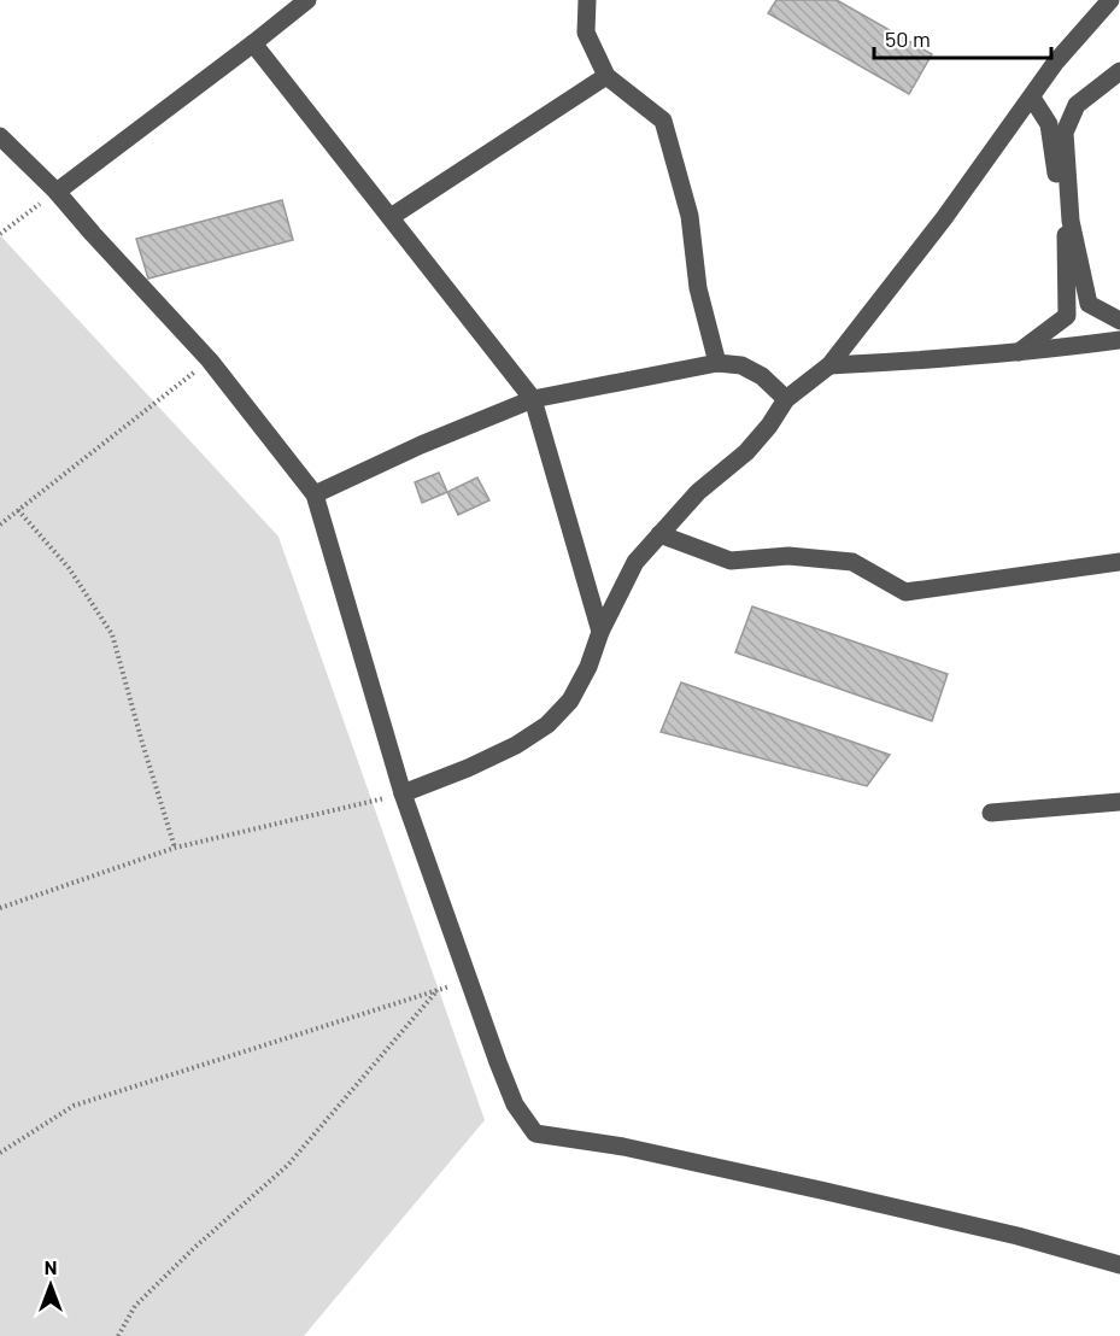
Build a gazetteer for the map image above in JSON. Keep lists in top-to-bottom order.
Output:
{
  "scale_bar": "50 m",
  "north": "top"
}
